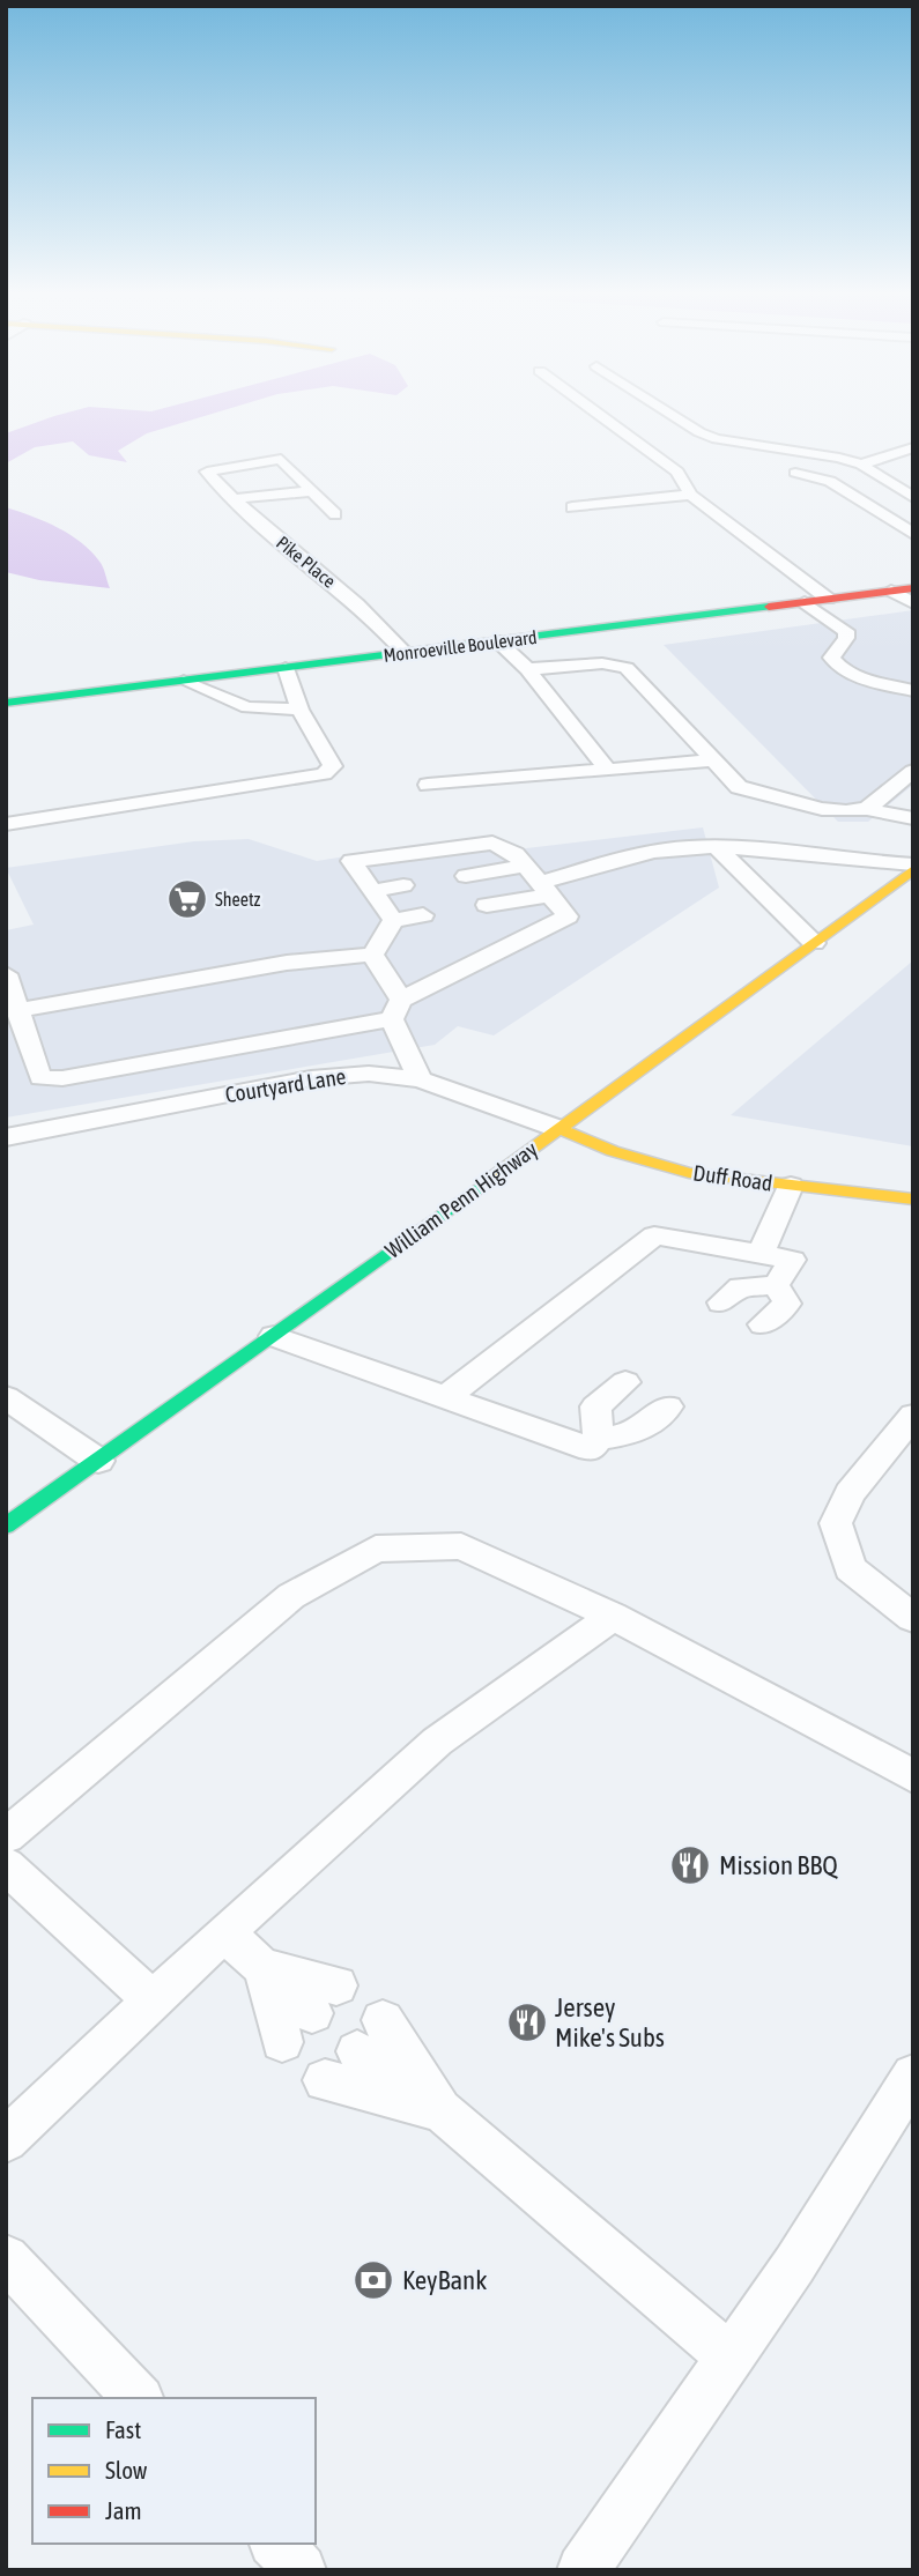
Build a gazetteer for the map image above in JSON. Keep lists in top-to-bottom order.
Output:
{
  "streets": {
    "main road": ["Monroeville Boulevard", "Duff Road", "William Penn Highway"],
    "lane": ["Pike Place", "Courtyard Lane"]
  },
  "crossings": [
    ["Pike Place", "Monroeville Boulevard"],
    ["Courtyard Lane", "Duff Road"],
    ["Courtyard Lane", "William Penn Highway"],
    ["Duff Road", "William Penn Highway"]
  ],
  "places": {
    "supermarket": ["Sheetz"],
    "restaurant": ["Mission BBQ", "Jersey Mike's Subs"],
    "bank": ["KeyBank"]
  },
  "legend": ["Fast", "Slow", "Jam"]
}
